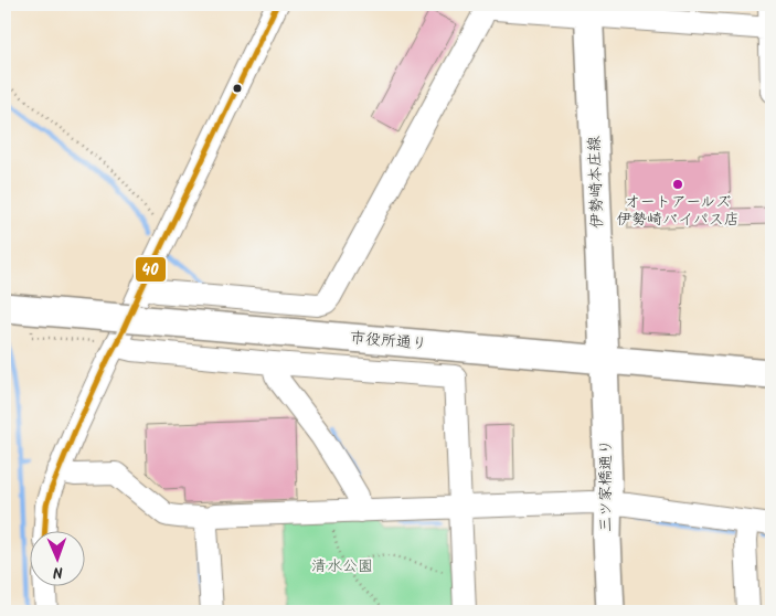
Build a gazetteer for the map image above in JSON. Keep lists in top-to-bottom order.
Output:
{
  "streets": {
    "main road": ["伊勢崎本庄線", "市役所通り", "三ツ家橋通り"]
  },
  "crossings": [
    ["伊勢崎本庄線", "市役所通り"],
    ["伊勢崎本庄線", "三ツ家橋通り"],
    ["市役所通り", "三ツ家橋通り"]
  ],
  "parks": ["清水公園"],
  "places": ["オートアールズ 伊勢崎バイパス店"],
  "lines": ["transit line 40"],
  "north": "bottom"
}
